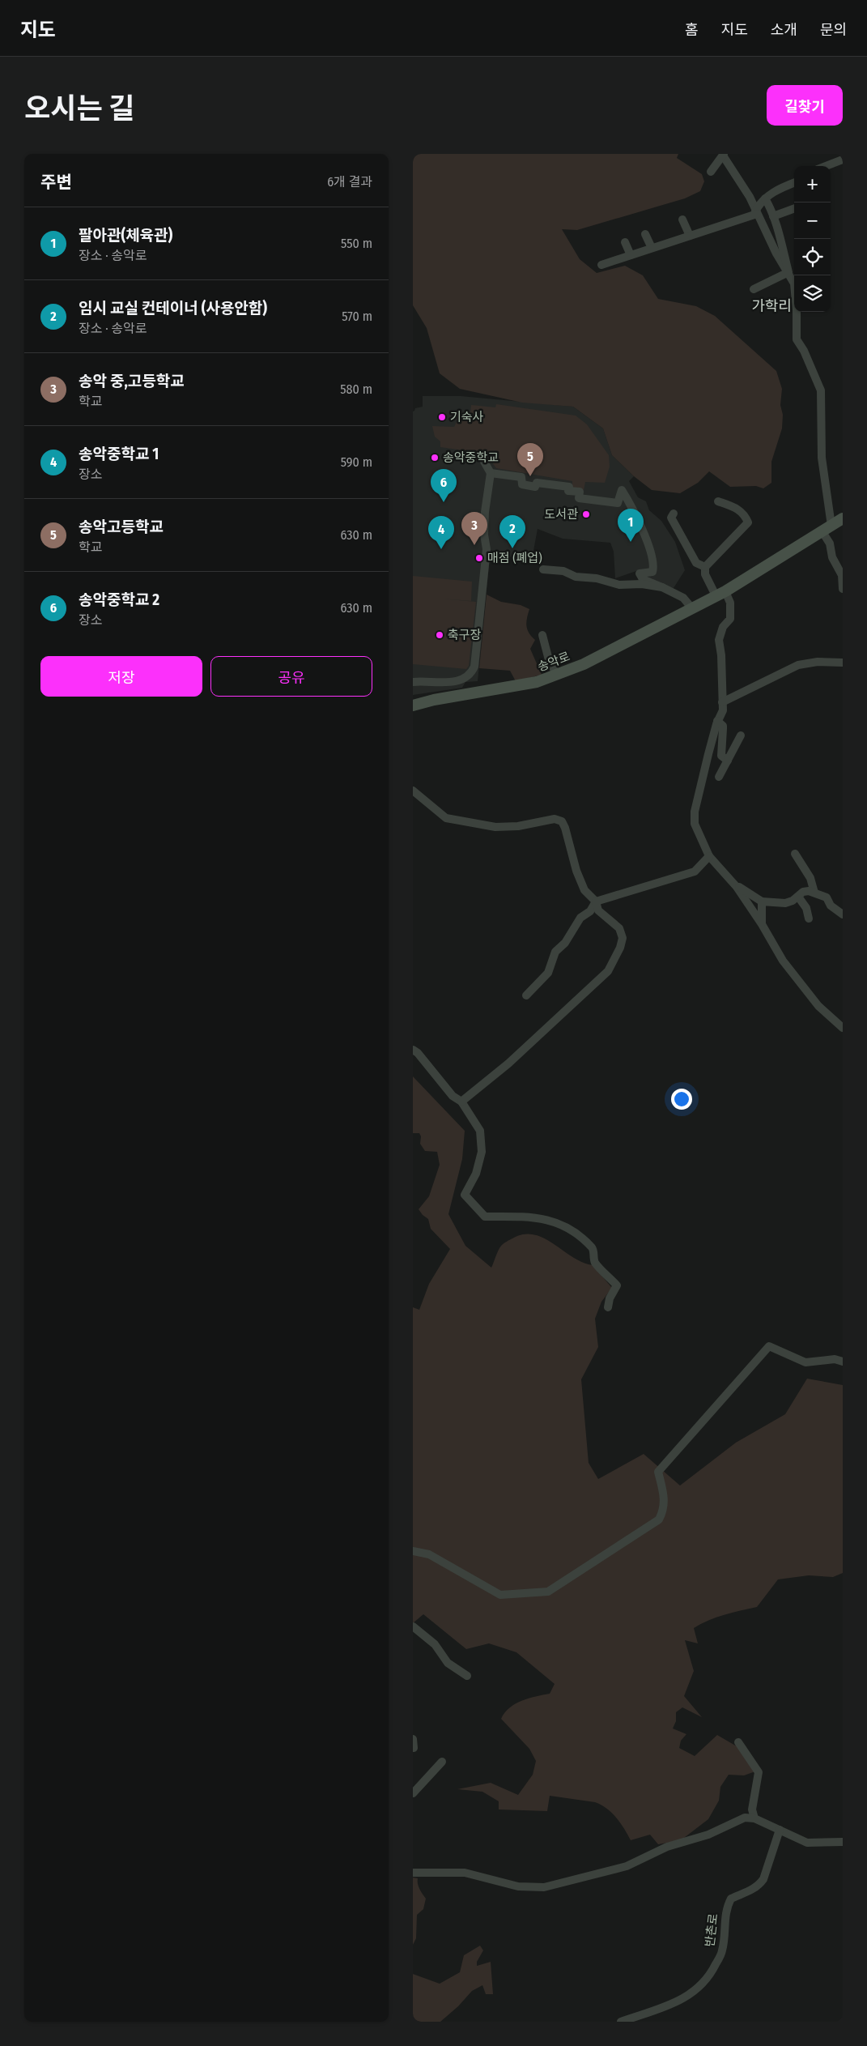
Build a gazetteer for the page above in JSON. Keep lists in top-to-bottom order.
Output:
{
  "streets": {
    "main road": ["송악로"],
    "street": ["반촌로"]
  },
  "districts": ["가학리"],
  "places": [
    "기숙사",
    "송악중학교",
    "도서관",
    "매점 (폐업)",
    "축구장"
  ],
  "page": {
    "header": "지도",
    "nav": [
      "홈",
      "지도",
      "소개",
      "문의"
    ],
    "title": "오시는 길",
    "buttons": [
      "길찾기",
      ["저장", "공유"]
    ],
    "heading": ["주변", "6개 결과"],
    "map_buttons": ["+", "−"],
    "list": [
      {
        "mark": "1",
        "name": "팔아관(체육관)",
        "note": "장소 · 송악로",
        "value": "550 m"
      },
      {
        "mark": "2",
        "name": "임시 교실 컨테이너 (사용안함)",
        "note": "장소 · 송악로",
        "value": "570 m"
      },
      {
        "mark": "3",
        "name": "송악 중,고등학교",
        "note": "학교",
        "value": "580 m"
      },
      {
        "mark": "4",
        "name": "송악중학교 1",
        "note": "장소",
        "value": "590 m"
      },
      {
        "mark": "5",
        "name": "송악고등학교",
        "note": "학교",
        "value": "630 m"
      },
      {
        "mark": "6",
        "name": "송악중학교 2",
        "note": "장소",
        "value": "630 m"
      }
    ],
    "pins": [
      "5",
      "6",
      "1",
      "3",
      "2",
      "4"
    ]
  }
}
